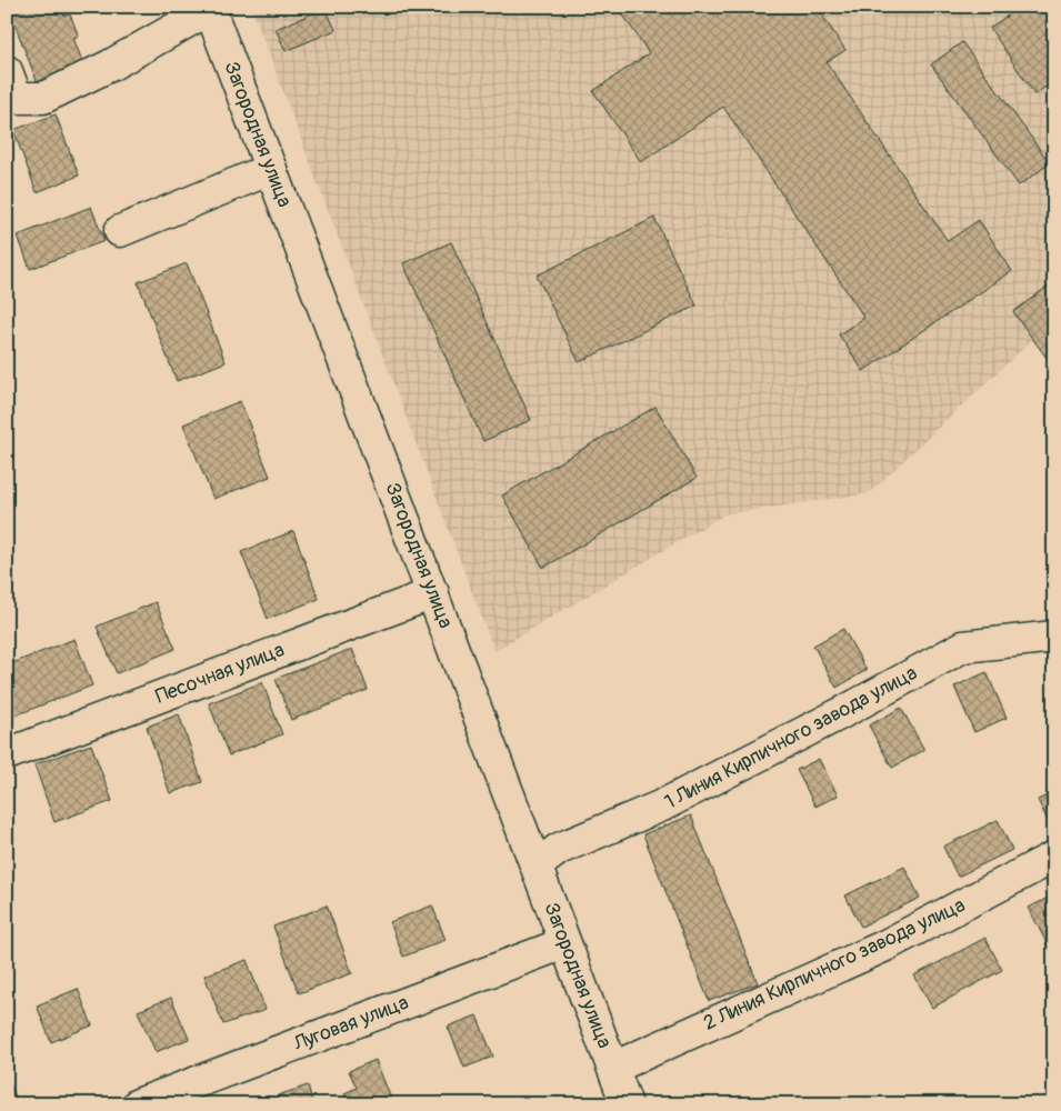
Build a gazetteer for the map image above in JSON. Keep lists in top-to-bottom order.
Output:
{
  "streets": {
    "street": [
      "Загородная улица",
      "Песочная улица",
      "1 Линия Кирпичного завода улица",
      "2 Линия Кирпичного завода улица",
      "Луговая улица"
    ]
  },
  "crossings": [
    ["Загородная улица", "Песочная улица"],
    ["Загородная улица", "1 Линия Кирпичного завода улица"],
    ["Загородная улица", "2 Линия Кирпичного завода улица"],
    ["Загородная улица", "Луговая улица"]
  ]
}
